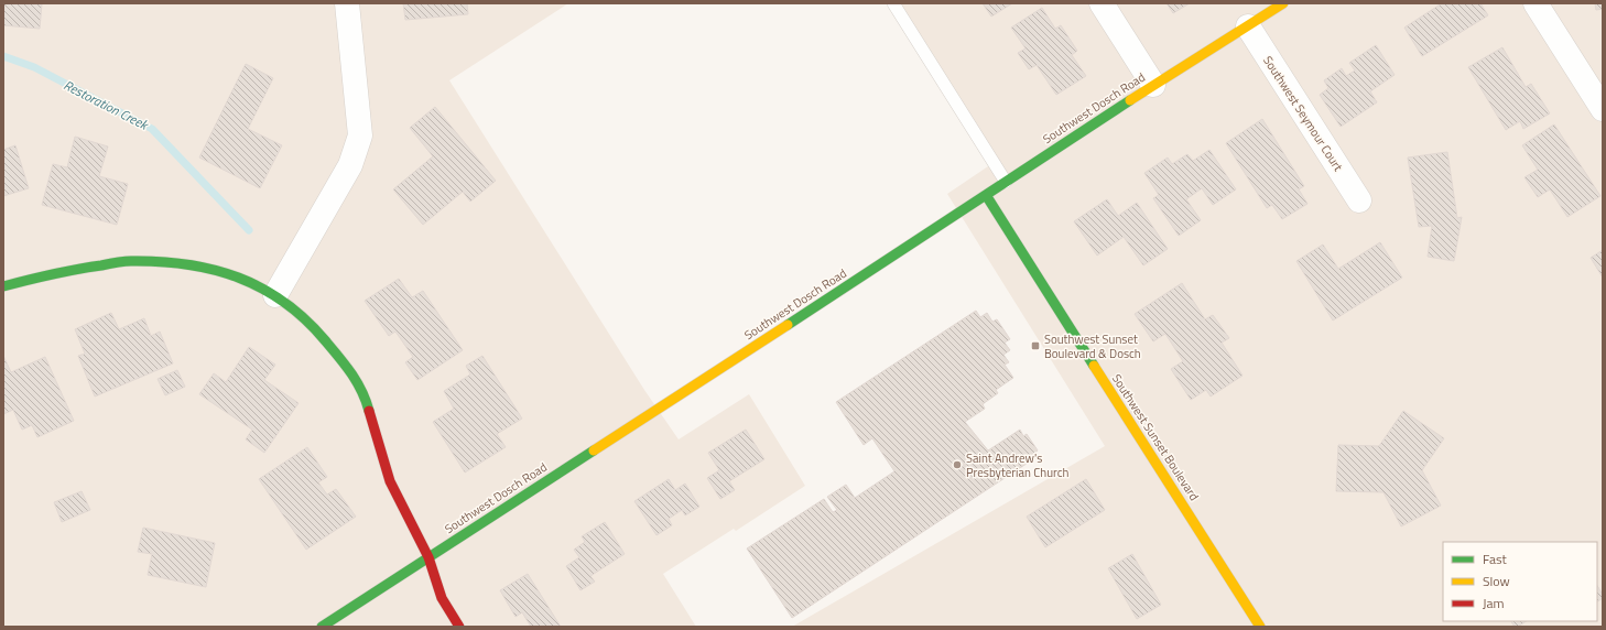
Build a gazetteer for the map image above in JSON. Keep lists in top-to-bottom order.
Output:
{
  "streets": {
    "street": ["Southwest Dosch Road", "Southwest Seymour Court", "Southwest Sunset Boulevard"]
  },
  "crossings": [
    ["Southwest Dosch Road", "Southwest Seymour Court"],
    ["Southwest Dosch Road", "Southwest Sunset Boulevard"]
  ],
  "water": ["Restoration Creek"],
  "places": {
    "transit": ["Southwest Sunset Boulevard & Dosch"],
    "other": ["Saint Andrew's Presbyterian Church"]
  },
  "legend": ["Fast", "Slow", "Jam"]
}
